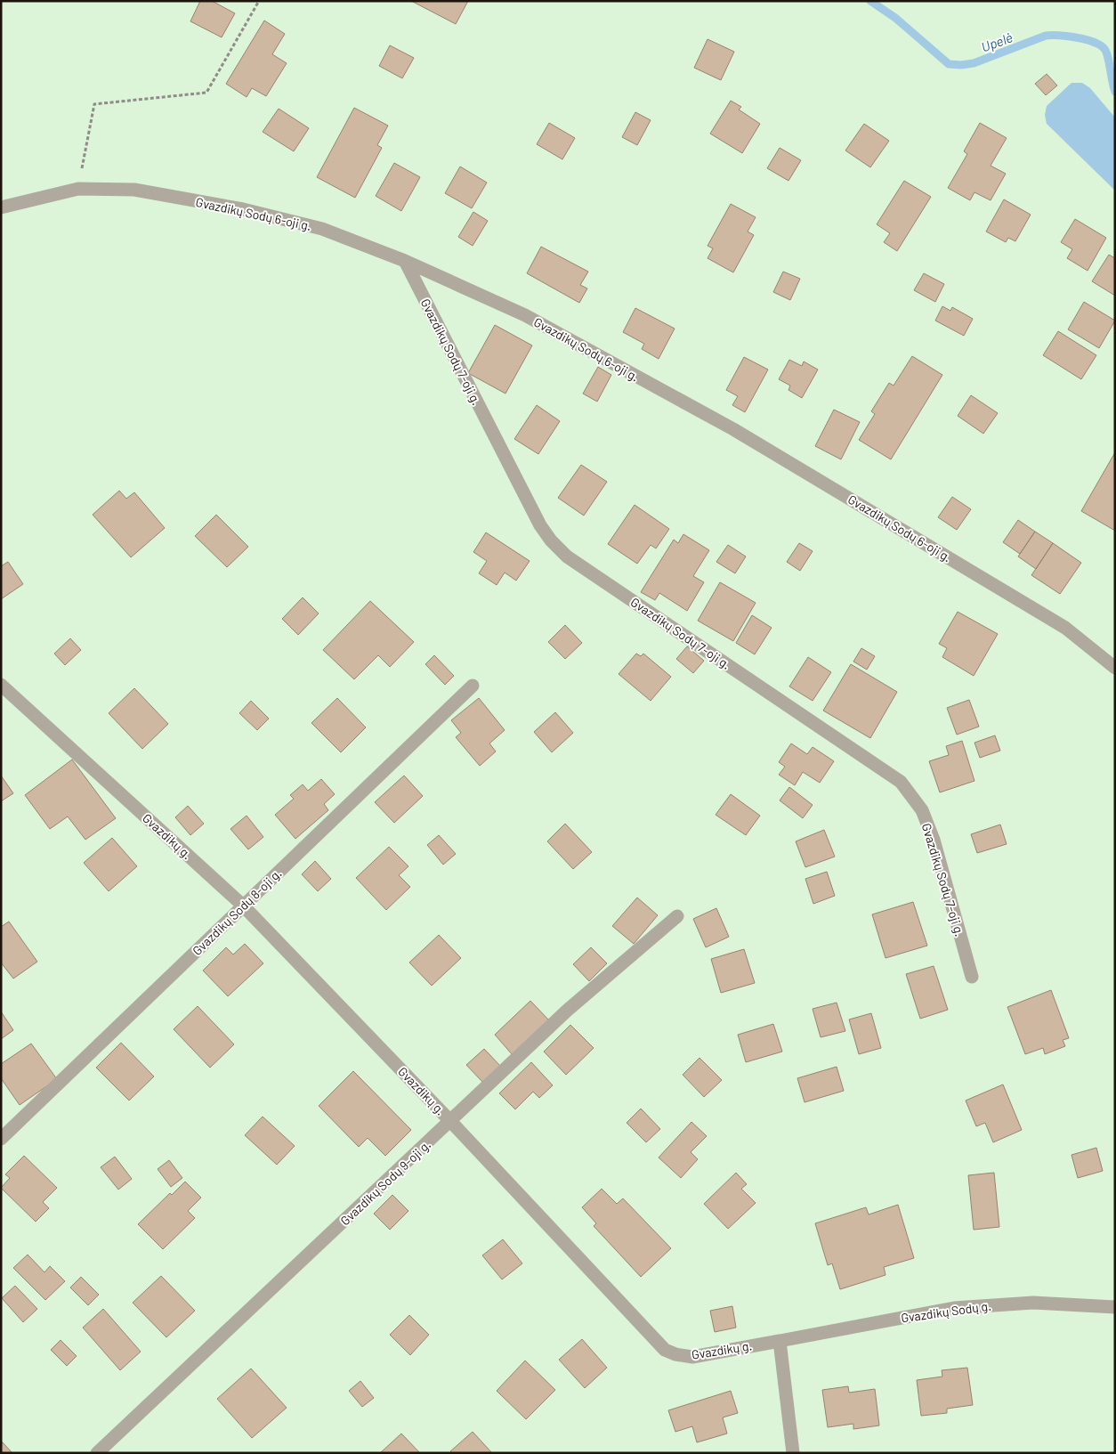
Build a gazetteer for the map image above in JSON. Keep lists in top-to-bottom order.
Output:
{
  "streets": {
    "street": [
      "Gvazdikų Sodų 6-oji g.",
      "Gvazdikų Sodų 7-oji g.",
      "Gvazdikų g.",
      "Gvazdikų Sodų 8-oji g.",
      "Gvazdikų Sodų 9-oji g.",
      "Gvazdikų Sodų g."
    ]
  },
  "crossings": [
    ["Gvazdikų Sodų 6-oji g.", "Gvazdikų Sodų 7-oji g."],
    ["Gvazdikų g.", "Gvazdikų Sodų 8-oji g."],
    ["Gvazdikų g.", "Gvazdikų Sodų 9-oji g."],
    ["Gvazdikų g.", "Gvazdikų Sodų g."]
  ],
  "water": ["Upelė"]
}
